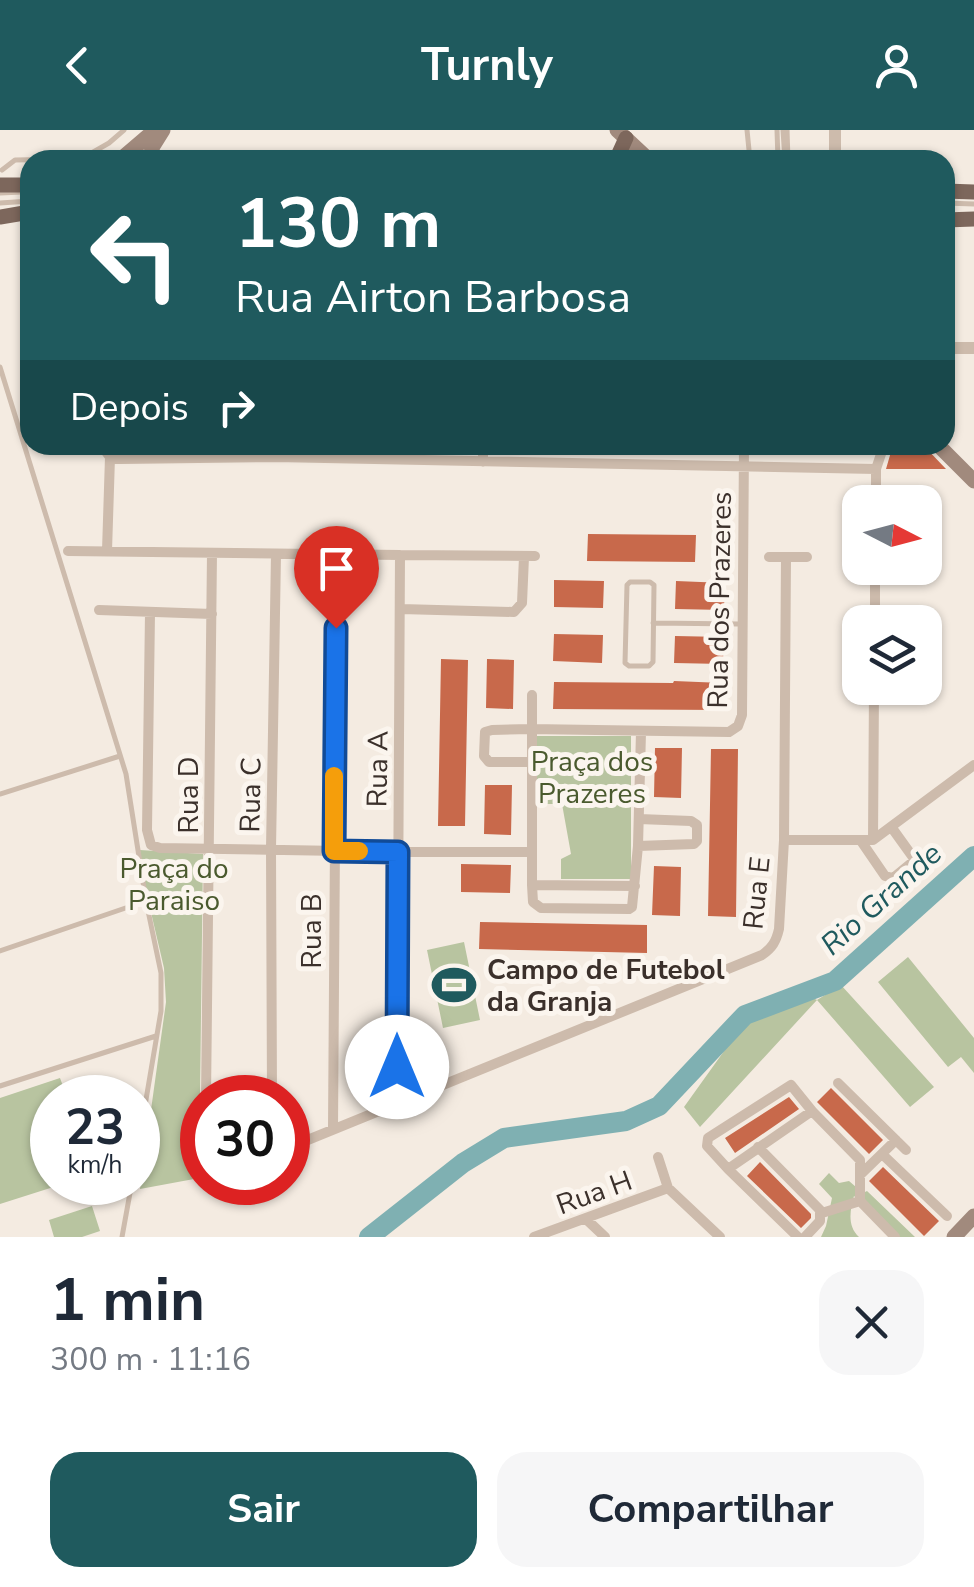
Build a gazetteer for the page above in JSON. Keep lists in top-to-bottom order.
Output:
{
  "streets": {
    "street": [
      "Rua dos Prazeres",
      "Rua A",
      "Rua D",
      "Rua C",
      "Rua E",
      "Rua B",
      "Rua H"
    ]
  },
  "crossings": [
    ["Rua A", "Rua E"],
    ["Rua E", "Rua B"]
  ],
  "water": ["Rio Grande"],
  "parks": ["Praça dos Prazeres", "Praça do Paraiso"],
  "places": {
    "sports": ["Campo de Futebol da Granja"]
  },
  "north": "right",
  "page": {
    "header": "Turnly",
    "turn": ["130 m", "Rua Airton Barbosa"],
    "then": "Depois",
    "speed": "23 km/h",
    "limit": "30",
    "heading": ["1 min", "300 m · 11:16"],
    "buttons": ["Sair", "Compartilhar"]
  }
}
